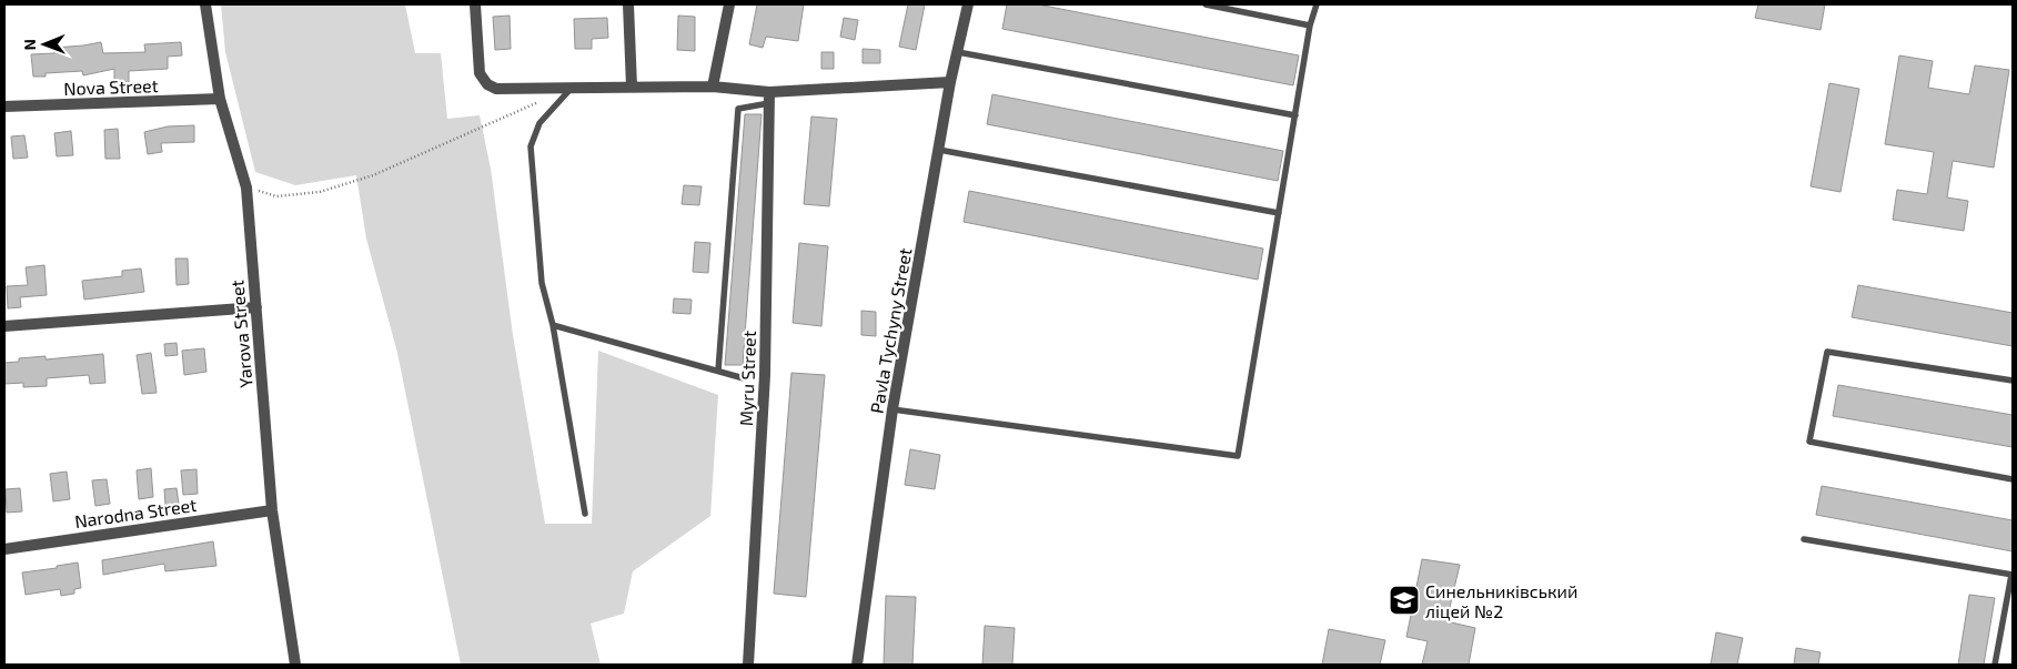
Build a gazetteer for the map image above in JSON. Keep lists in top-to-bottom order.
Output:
{
  "streets": {
    "street": [
      "Nova Street",
      "Pavla Tychyny Street",
      "Yarova Street",
      "Myru Street",
      "Narodna Street"
    ]
  },
  "crossings": [
    ["Nova Street", "Yarova Street"],
    ["Yarova Street", "Narodna Street"]
  ],
  "places": {
    "school or university": ["Синельниківський ліцей №2"]
  },
  "north": "left"
}
